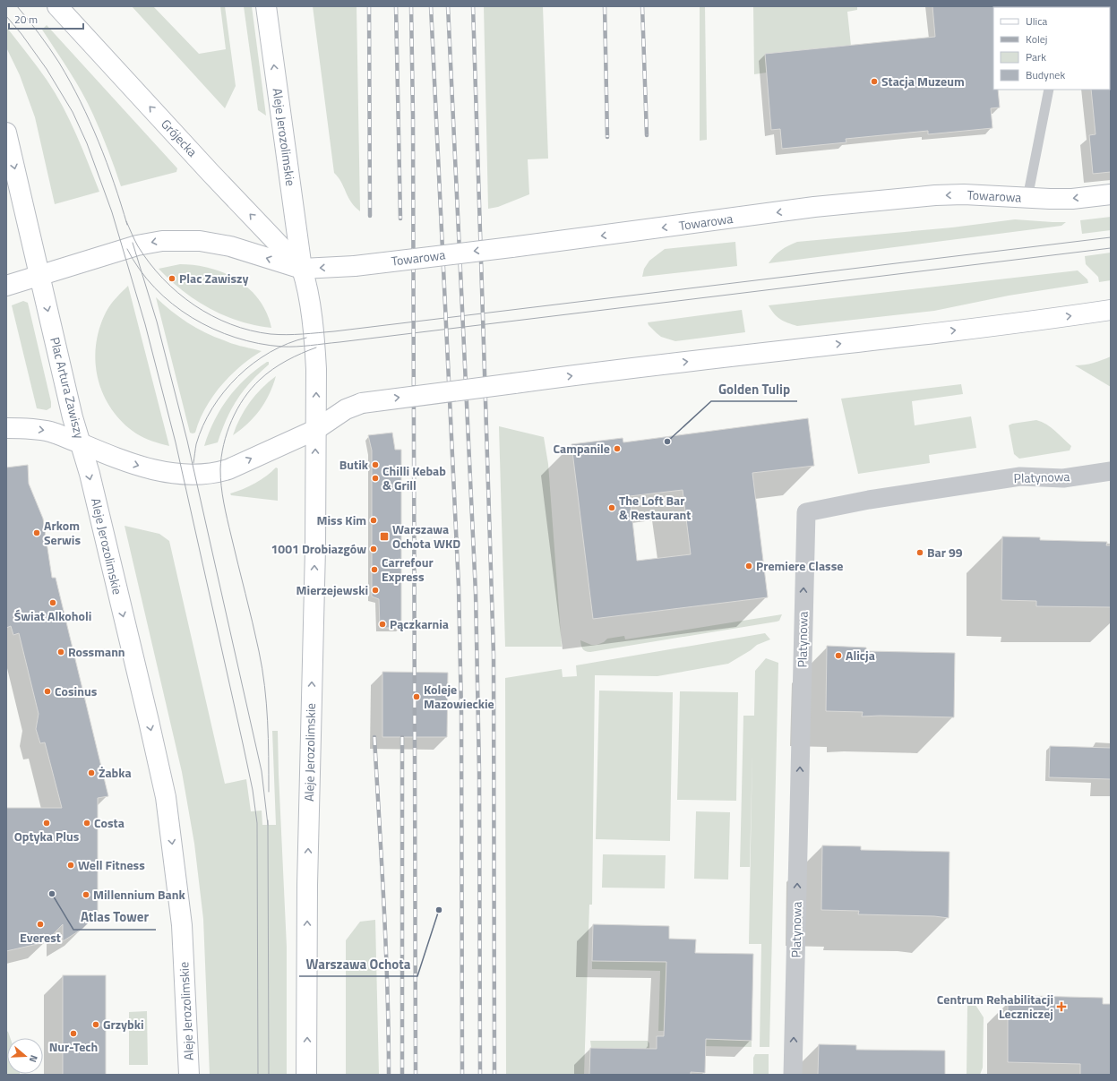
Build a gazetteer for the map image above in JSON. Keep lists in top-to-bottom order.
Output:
{
  "streets": {
    "main road": [
      "Aleje Jerozolimskie",
      "Grójecka",
      "Towarowa",
      "Plac Artura Zawiszy"
    ],
    "street": ["Platynowa"]
  },
  "crossings": [
    ["Aleje Jerozolimskie", "Grójecka"],
    ["Aleje Jerozolimskie", "Towarowa"],
    ["Aleje Jerozolimskie", "Plac Artura Zawiszy"],
    ["Grójecka", "Towarowa"]
  ],
  "one_way": ["Grójecka"],
  "places": {
    "other": [
      "Stacja Muzeum",
      "Plac Zawiszy",
      "Golden Tulip",
      "Campanile",
      "Butik",
      "Chilli Kebab & Grill",
      "The Loft Bar & Restaurant",
      "Miss Kim",
      "Arkom Serwis",
      "1001 Drobiazgów",
      "Bar 99",
      "Premiere Classe",
      "Carrefour Express",
      "Mierzejewski",
      "Świat Alkoholi",
      "Pączkarnia",
      "Rossmann",
      "Alicja",
      "Cosinus",
      "Koleje Mazowieckie",
      "Żabka",
      "Optyka Plus",
      "Costa",
      "Well Fitness",
      "Atlas Tower",
      "Millennium Bank",
      "Warszawa Ochota",
      "Everest",
      "Grzybki",
      "Nur-Tech"
    ],
    "transit": ["Warszawa Ochota WKD"],
    "health": ["Centrum Rehabilitacji Leczniczej"]
  },
  "legend": [
    "Ulica",
    "Kolej",
    "Park",
    "Budynek"
  ],
  "scale_bar": "20 m",
  "north": "right"
}
